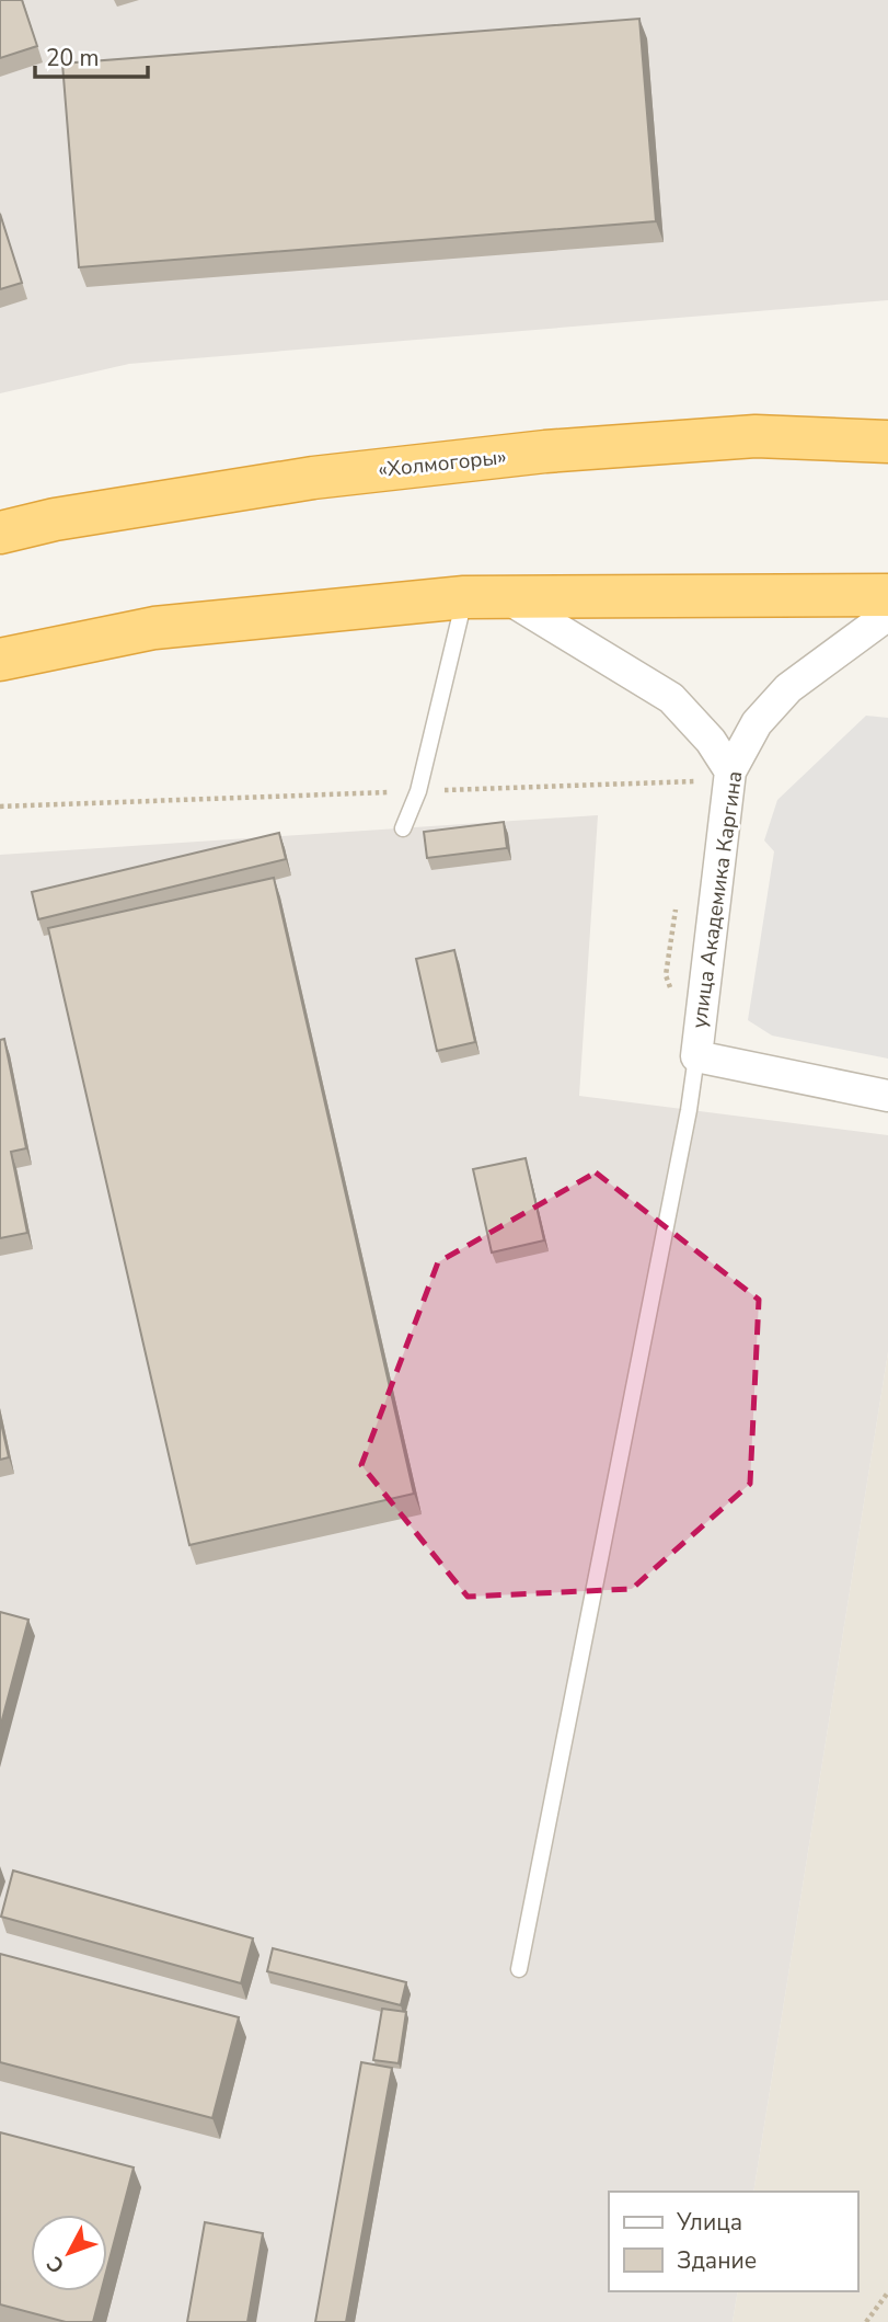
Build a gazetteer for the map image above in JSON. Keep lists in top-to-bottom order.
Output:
{
  "streets": {
    "highway": ["«Холмогоры»"],
    "street": ["улица Академика Каргина"]
  },
  "legend": ["Улица", "Здание"],
  "scale_bar": "20 m",
  "north": "bottom left"
}
